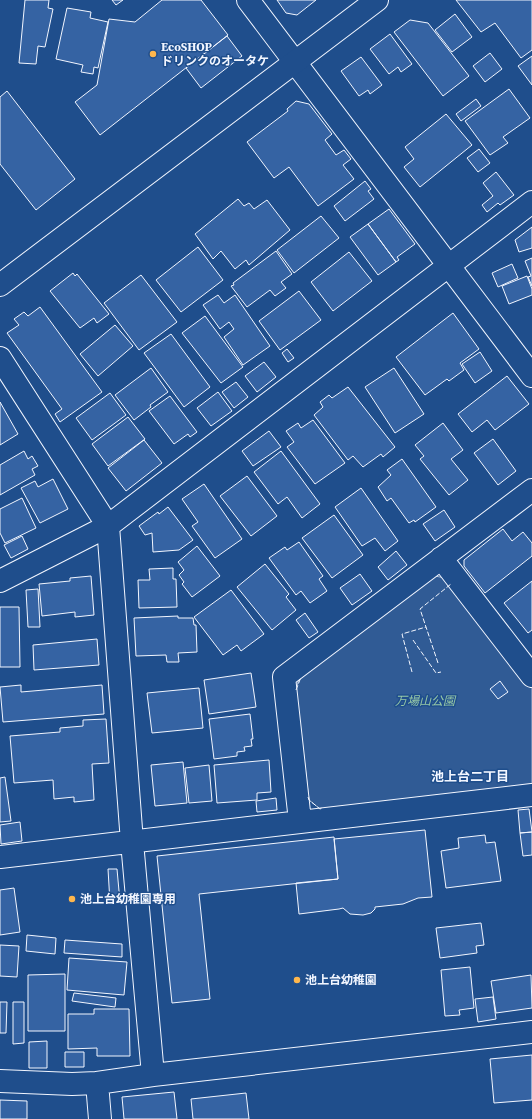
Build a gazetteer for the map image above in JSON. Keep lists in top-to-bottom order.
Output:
{
  "districts": ["池上台二丁目"],
  "parks": ["万場山公園"],
  "places": ["EcoSHOP ドリンクのオータケ", "池上台幼稚園専用", "池上台幼稚園"]
}
